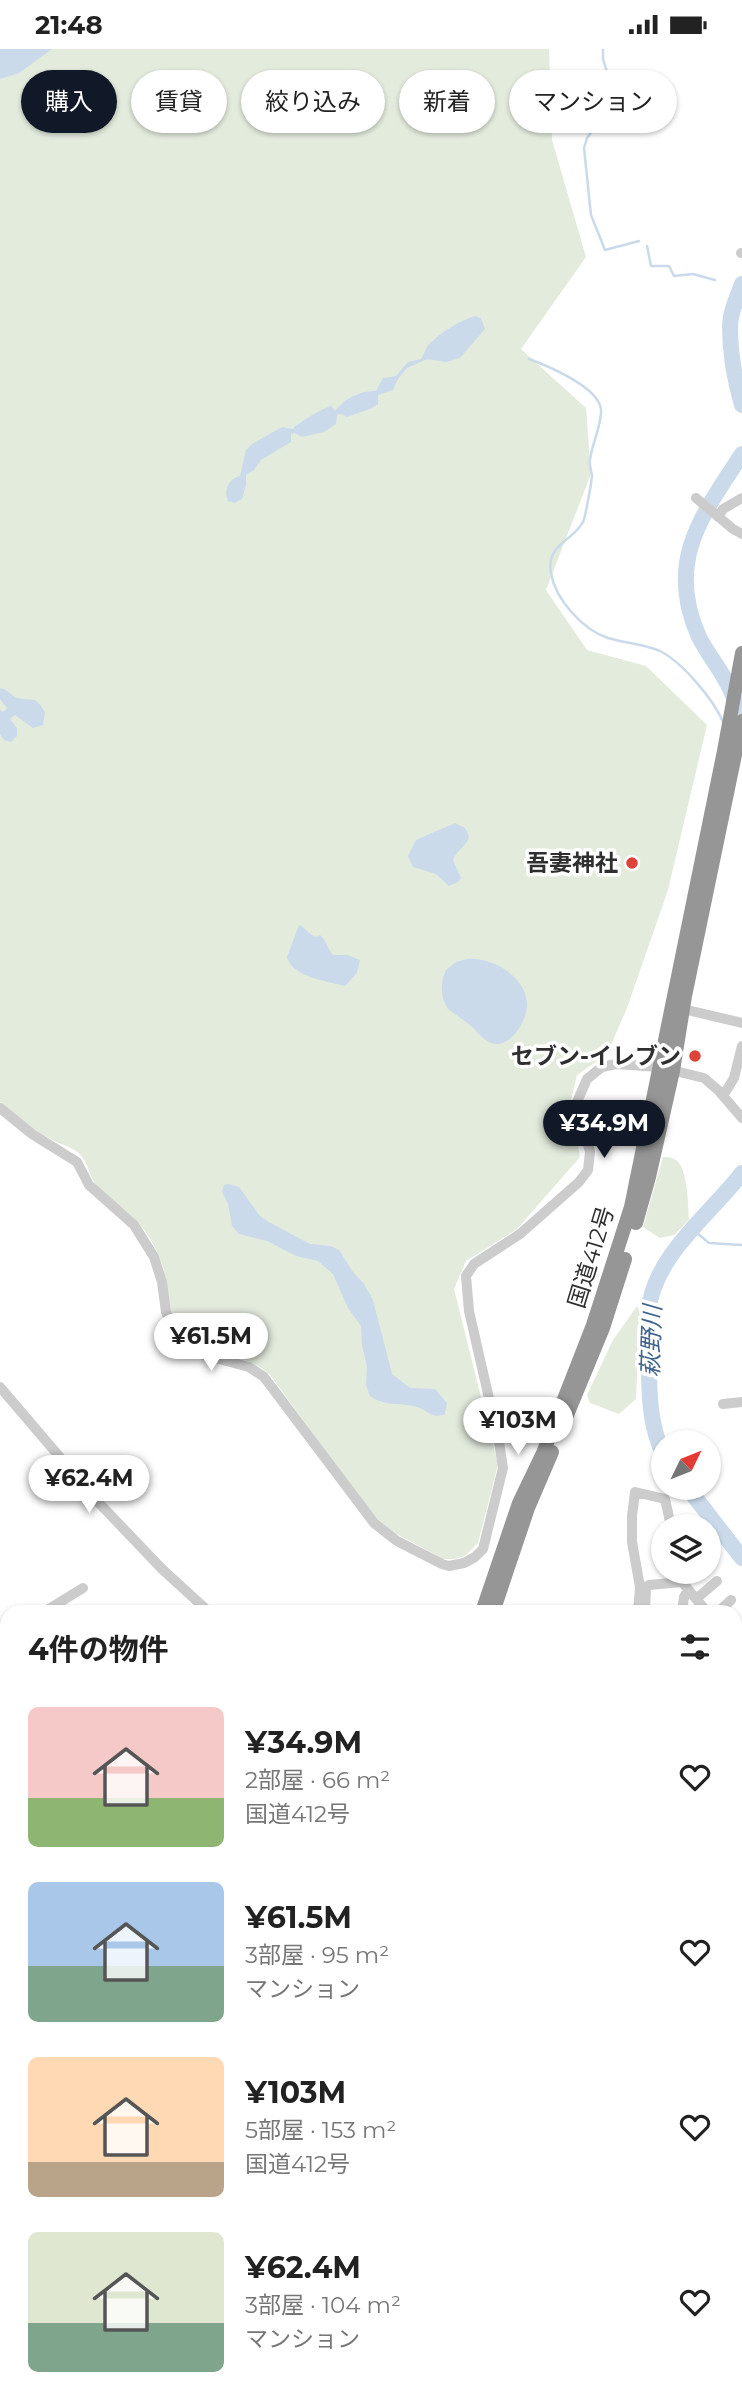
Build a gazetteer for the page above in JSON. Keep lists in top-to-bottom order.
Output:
{
  "streets": {
    "highway": ["国道412号"]
  },
  "water": ["萩野川"],
  "places": ["吾妻神社", "セブン-イレブン"],
  "north": "top right",
  "page": {
    "status": "21:48",
    "chip": [
      "購入",
      "賃貸",
      "絞り込み",
      "新着",
      "マンション"
    ],
    "price": [
      "¥34.9M",
      "¥61.5M",
      "¥103M",
      "¥62.4M"
    ],
    "heading": "4件の物件",
    "list": [
      {
        "name": "¥34.9M",
        "note": "2部屋 · 66 m² · 国道412号"
      },
      {
        "name": "¥61.5M",
        "note": "3部屋 · 95 m² · マンション"
      },
      {
        "name": "¥103M",
        "note": "5部屋 · 153 m² · 国道412号"
      },
      {
        "name": "¥62.4M",
        "note": "3部屋 · 104 m² · マンション"
      }
    ]
  }
}
